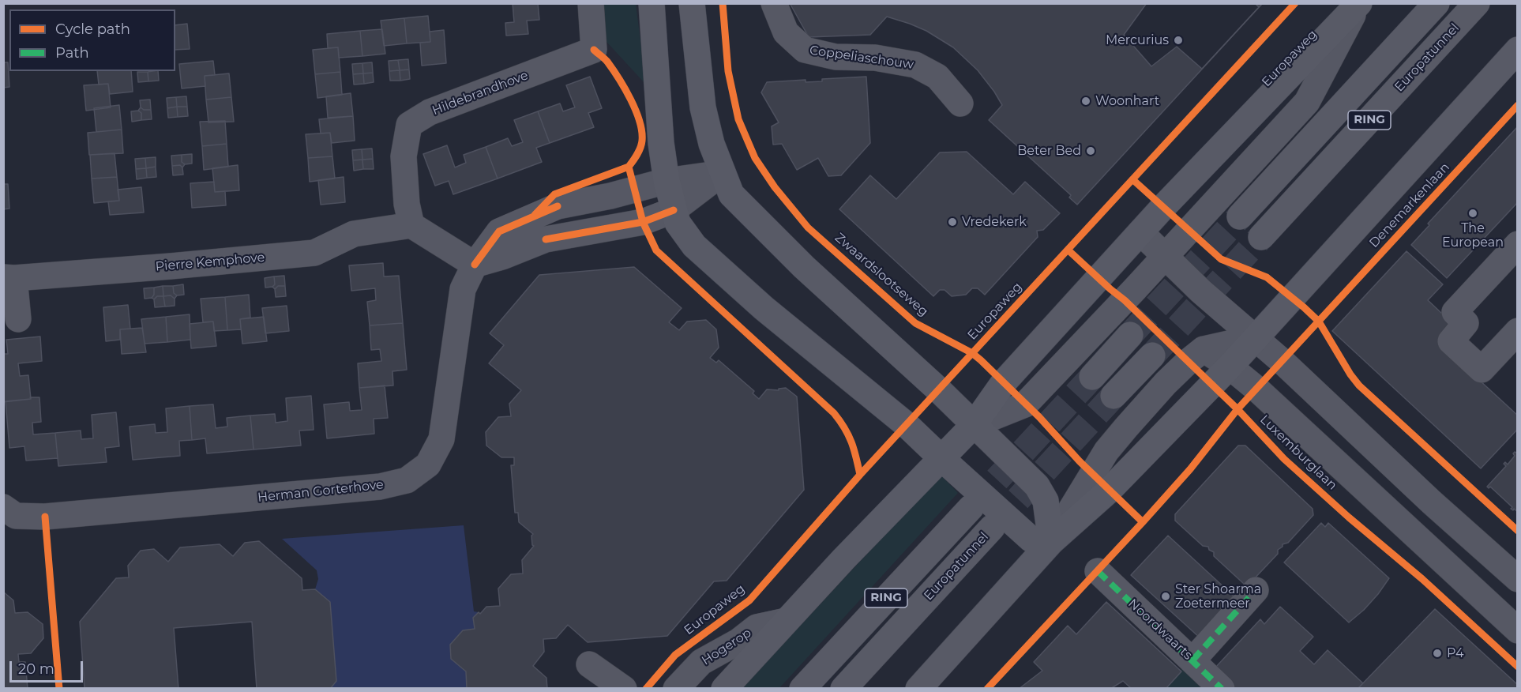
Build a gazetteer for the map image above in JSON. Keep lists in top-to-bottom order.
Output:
{
  "streets": {
    "main road": ["Europatunnel", "Europaweg", "RING"],
    "street": [
      "Coppeliaschouw",
      "Hildebrandhove",
      "Pierre Kemphove",
      "Luxemburglaan",
      "Herman Gorterhove",
      "Noordwaarts",
      "Hogerop"
    ],
    "cycle path": ["Denemarkenlaan", "Zwaardslootseweg"]
  },
  "crossings": [
    ["Europaweg", "Hogerop"],
    ["Hildebrandhove", "Pierre Kemphove"]
  ],
  "places": [
    "Mercurius",
    "Woonhart",
    "Beter Bed",
    "The European",
    "Vredekerk",
    "Ster Shoarma Zoetermeer",
    "P4"
  ],
  "legend": ["Cycle path", "Path"],
  "scale_bar": "20 m"
}
